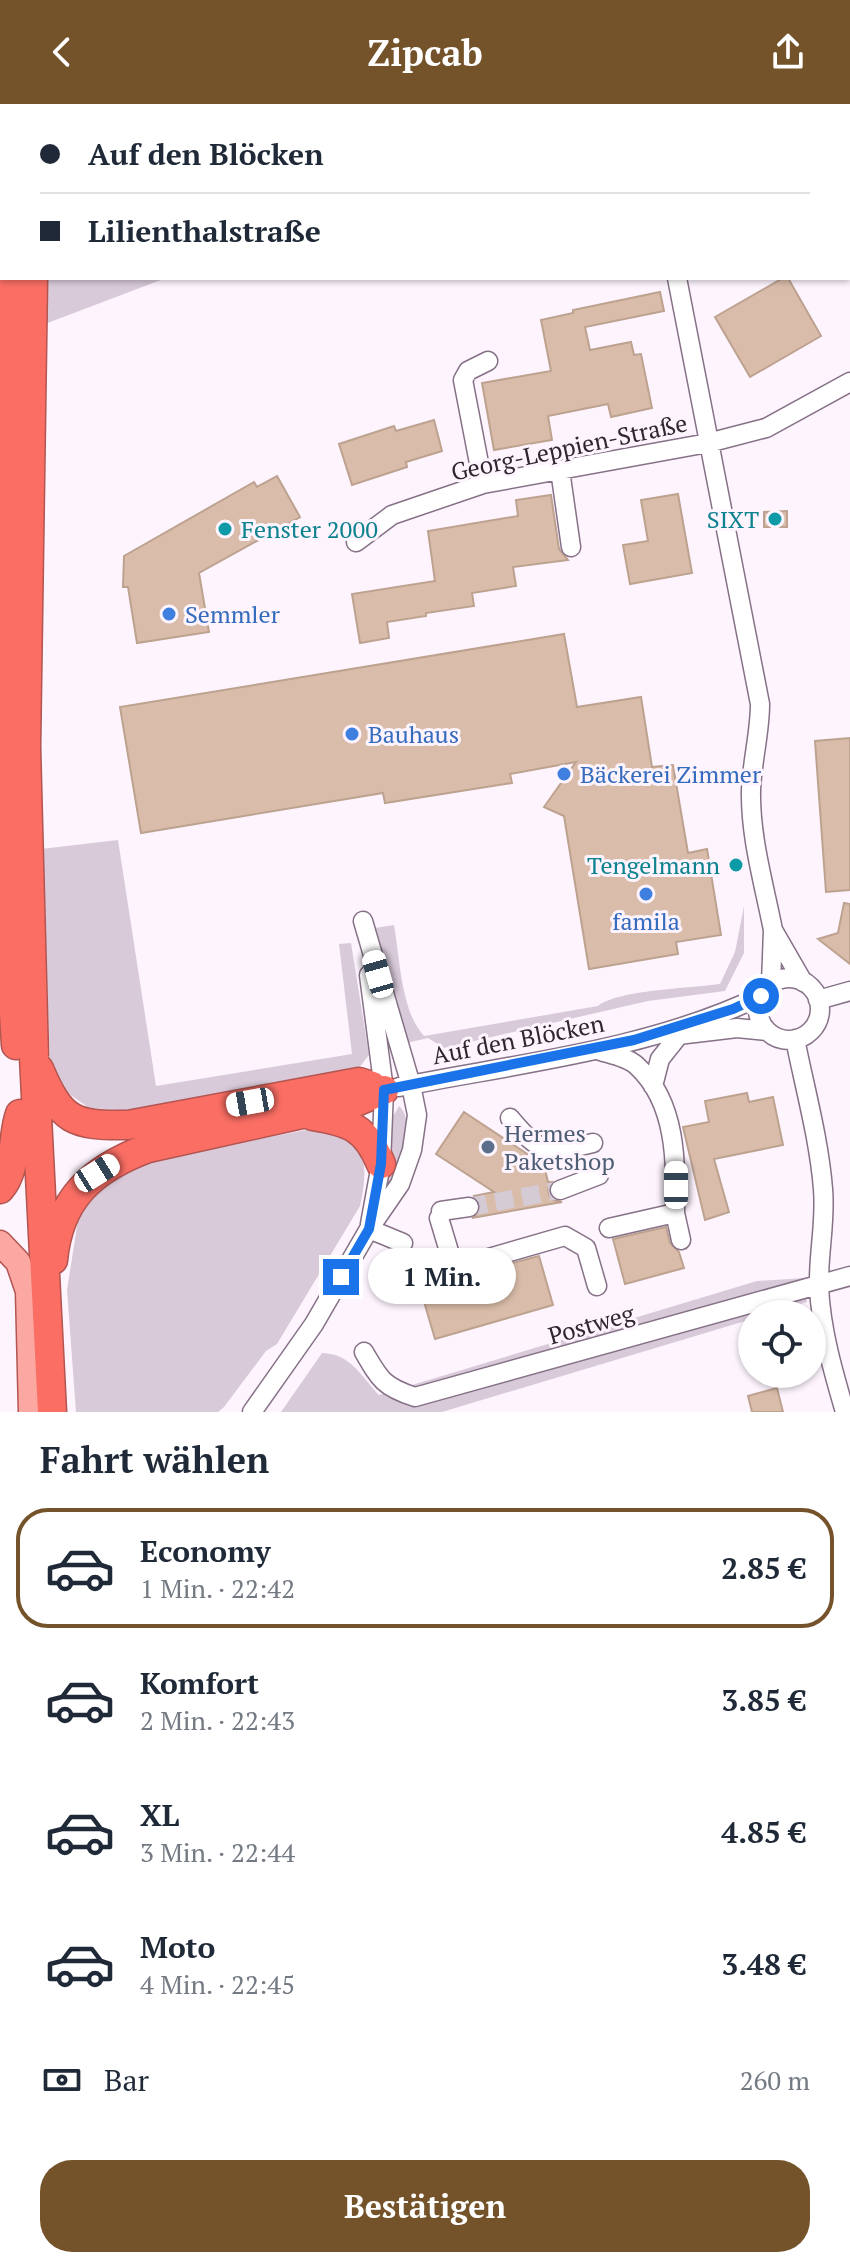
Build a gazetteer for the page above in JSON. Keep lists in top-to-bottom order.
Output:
{
  "streets": {
    "street": ["Georg-Leppien-Straße", "Auf den Blöcken", "Postweg"]
  },
  "places": [
    "SIXT",
    "Fenster 2000",
    "Semmler",
    "Bauhaus",
    "Bäckerei Zimmer",
    "Tengelmann",
    "famila",
    "Hermes Paketshop"
  ],
  "page": {
    "header": "Zipcab",
    "banner": ["Auf den Blöcken", "Lilienthalstraße"],
    "bubble": "1 Min.",
    "heading": "Fahrt wählen",
    "list": [
      {
        "name": "Economy",
        "note": "1 Min. · 22:42",
        "value": "2.85 €"
      },
      {
        "name": "Komfort",
        "note": "2 Min. · 22:43",
        "value": "3.85 €"
      },
      {
        "name": "XL",
        "note": "3 Min. · 22:44",
        "value": "4.85 €"
      },
      {
        "name": "Moto",
        "note": "4 Min. · 22:45",
        "value": "3.48 €"
      }
    ],
    "pay": ["Bar", "260 m"],
    "buttons": "Bestätigen"
  }
}
